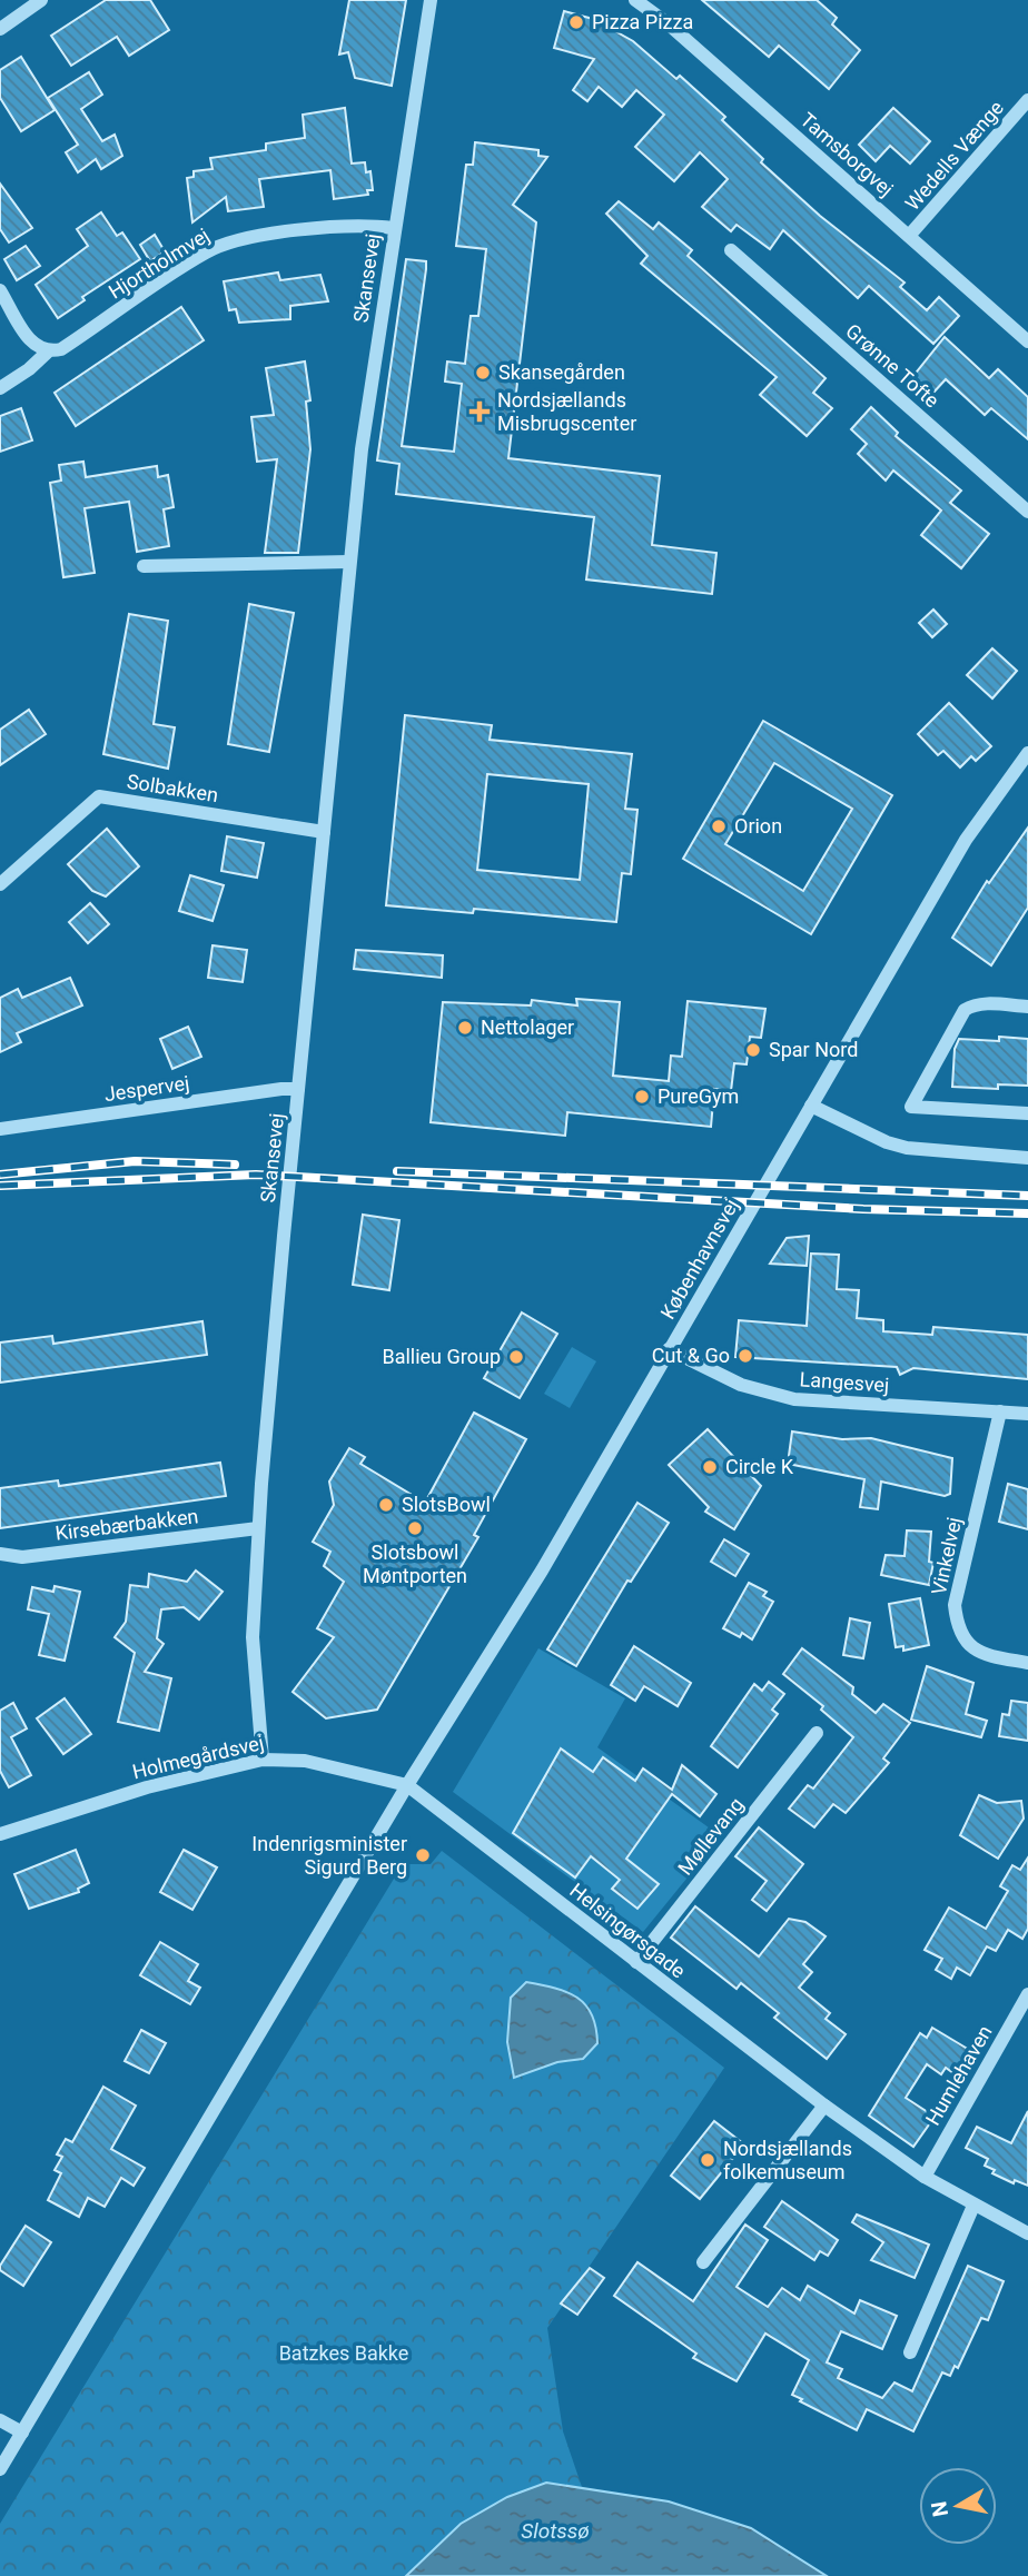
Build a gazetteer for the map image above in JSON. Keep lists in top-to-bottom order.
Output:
{
  "streets": {
    "street": [
      "Tamsborgvej",
      "Wedells Vænge",
      "Hjortholmvej",
      "Skansevej",
      "Grønne Tofte",
      "Solbakken",
      "Jespervej",
      "Københavnsvej",
      "Langesvej",
      "Kirsebærbakken",
      "Vinkelvej",
      "Holmegårdsvej",
      "Møllevang",
      "Helsingørsgade",
      "Humlehaven"
    ]
  },
  "crossings": [
    ["Tamsborgvej", "Wedells Vænge"],
    ["Hjortholmvej", "Skansevej"],
    ["Skansevej", "Solbakken"],
    ["Skansevej", "Jespervej"],
    ["Skansevej", "Kirsebærbakken"],
    ["Skansevej", "Holmegårdsvej"],
    ["Københavnsvej", "Langesvej"],
    ["Københavnsvej", "Holmegårdsvej"],
    ["Københavnsvej", "Helsingørsgade"],
    ["Langesvej", "Vinkelvej"],
    ["Holmegårdsvej", "Helsingørsgade"],
    ["Møllevang", "Helsingørsgade"],
    ["Helsingørsgade", "Humlehaven"]
  ],
  "water": ["Slotssø"],
  "parks": ["Batzkes Bakke"],
  "places": {
    "other": [
      "Pizza Pizza",
      "Skansegården",
      "Orion",
      "Nettolager",
      "Spar Nord",
      "PureGym",
      "Cut & Go",
      "Ballieu Group",
      "Circle K",
      "SlotsBowl",
      "Slotsbowl Møntporten",
      "Indenrigsminister Sigurd Berg",
      "Nordsjællands folkemuseum"
    ],
    "health": ["Nordsjællands Misbrugscenter"]
  },
  "north": "left"
}
